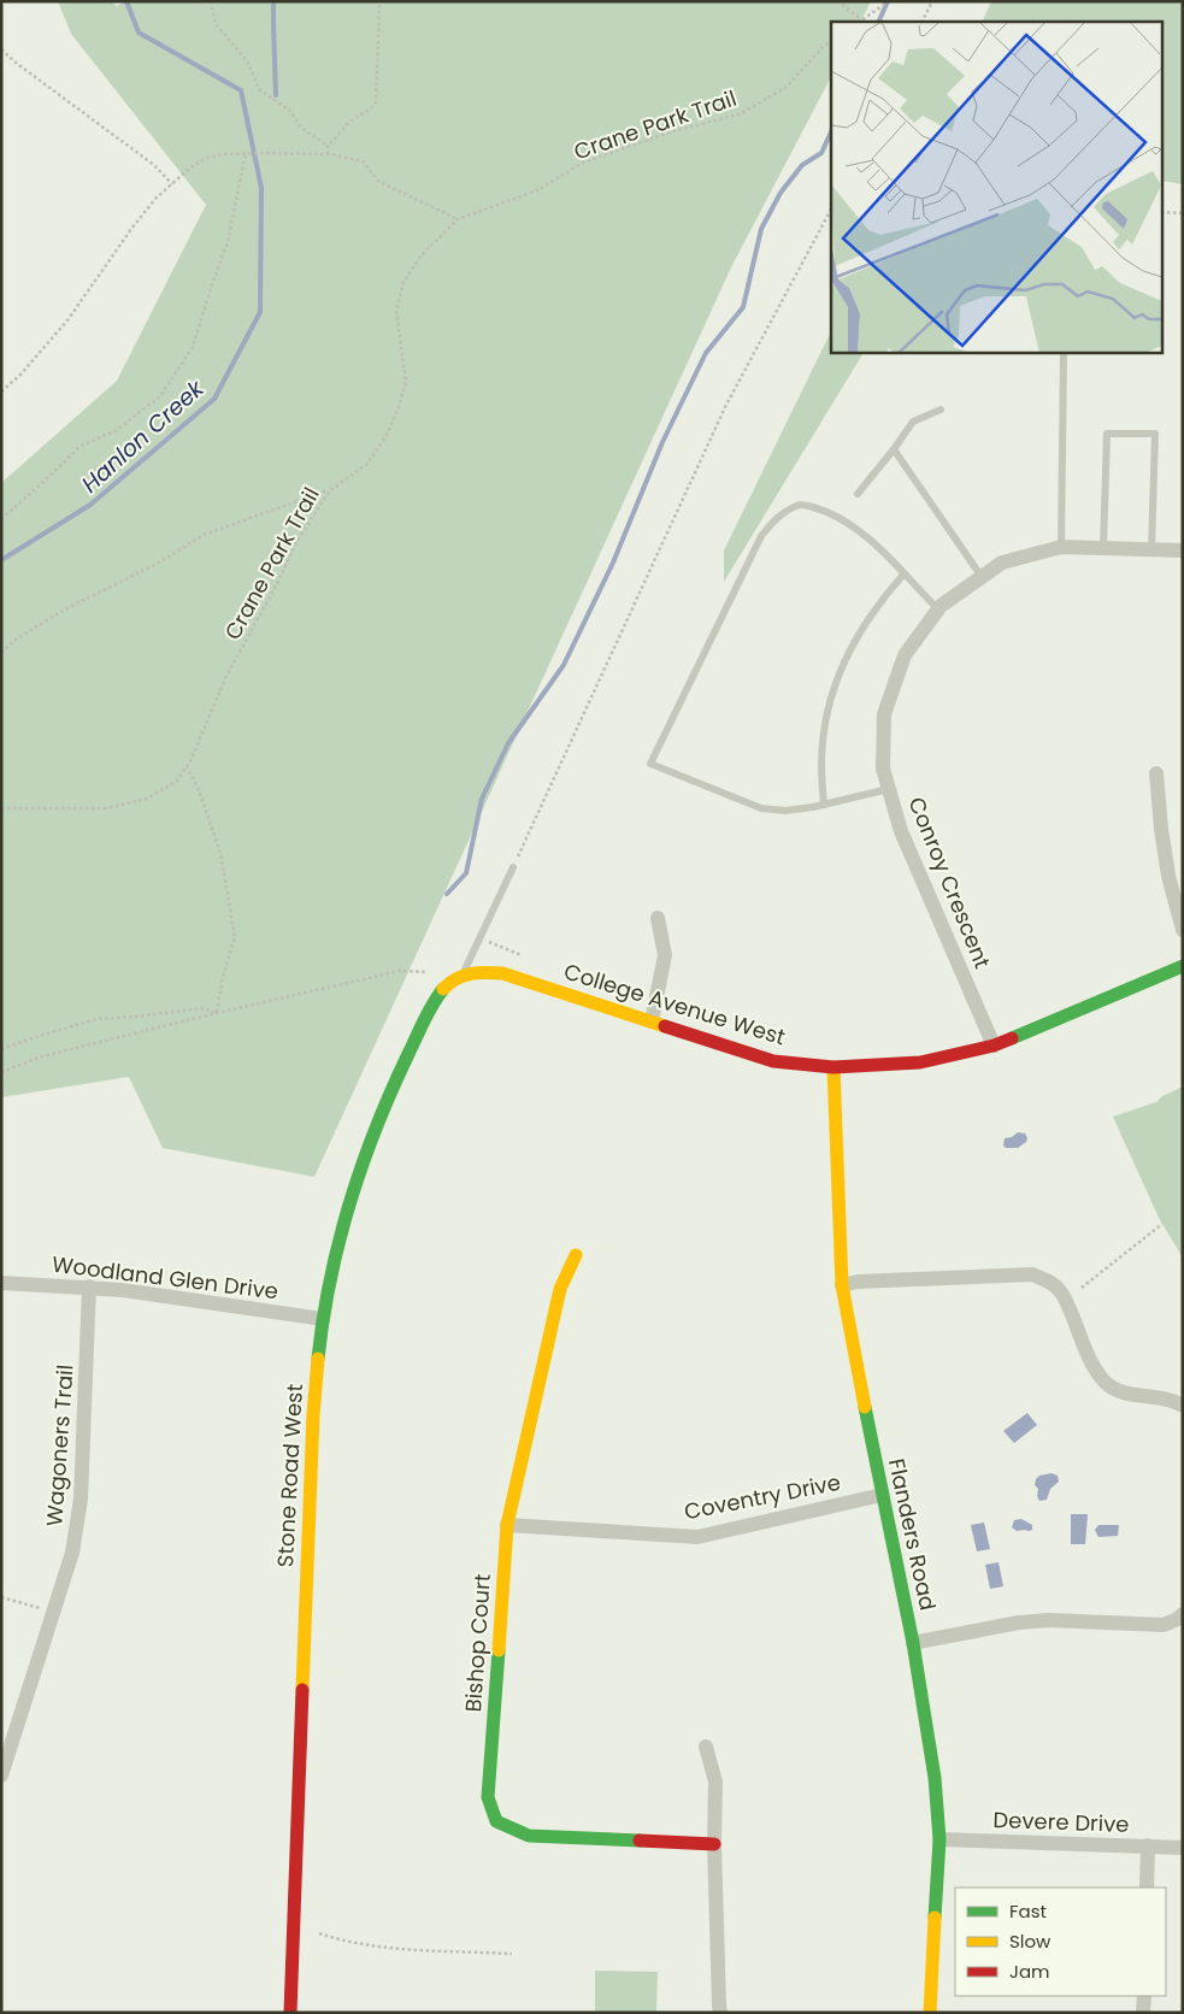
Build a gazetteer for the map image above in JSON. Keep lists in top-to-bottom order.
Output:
{
  "streets": {
    "street": [
      "Conroy Crescent",
      "College Avenue West",
      "Woodland Glen Drive",
      "Wagoners Trail",
      "Stone Road West",
      "Coventry Drive",
      "Flanders Road",
      "Bishop Court",
      "Devere Drive"
    ],
    "path": ["Crane Park Trail"]
  },
  "crossings": [
    ["Conroy Crescent", "College Avenue West"],
    ["College Avenue West", "Stone Road West"],
    ["College Avenue West", "Flanders Road"],
    ["Woodland Glen Drive", "Wagoners Trail"],
    ["Woodland Glen Drive", "Stone Road West"],
    ["Coventry Drive", "Flanders Road"],
    ["Coventry Drive", "Bishop Court"],
    ["Flanders Road", "Devere Drive"]
  ],
  "water": ["Hanlon Creek"],
  "legend": ["Fast", "Slow", "Jam"]
}
